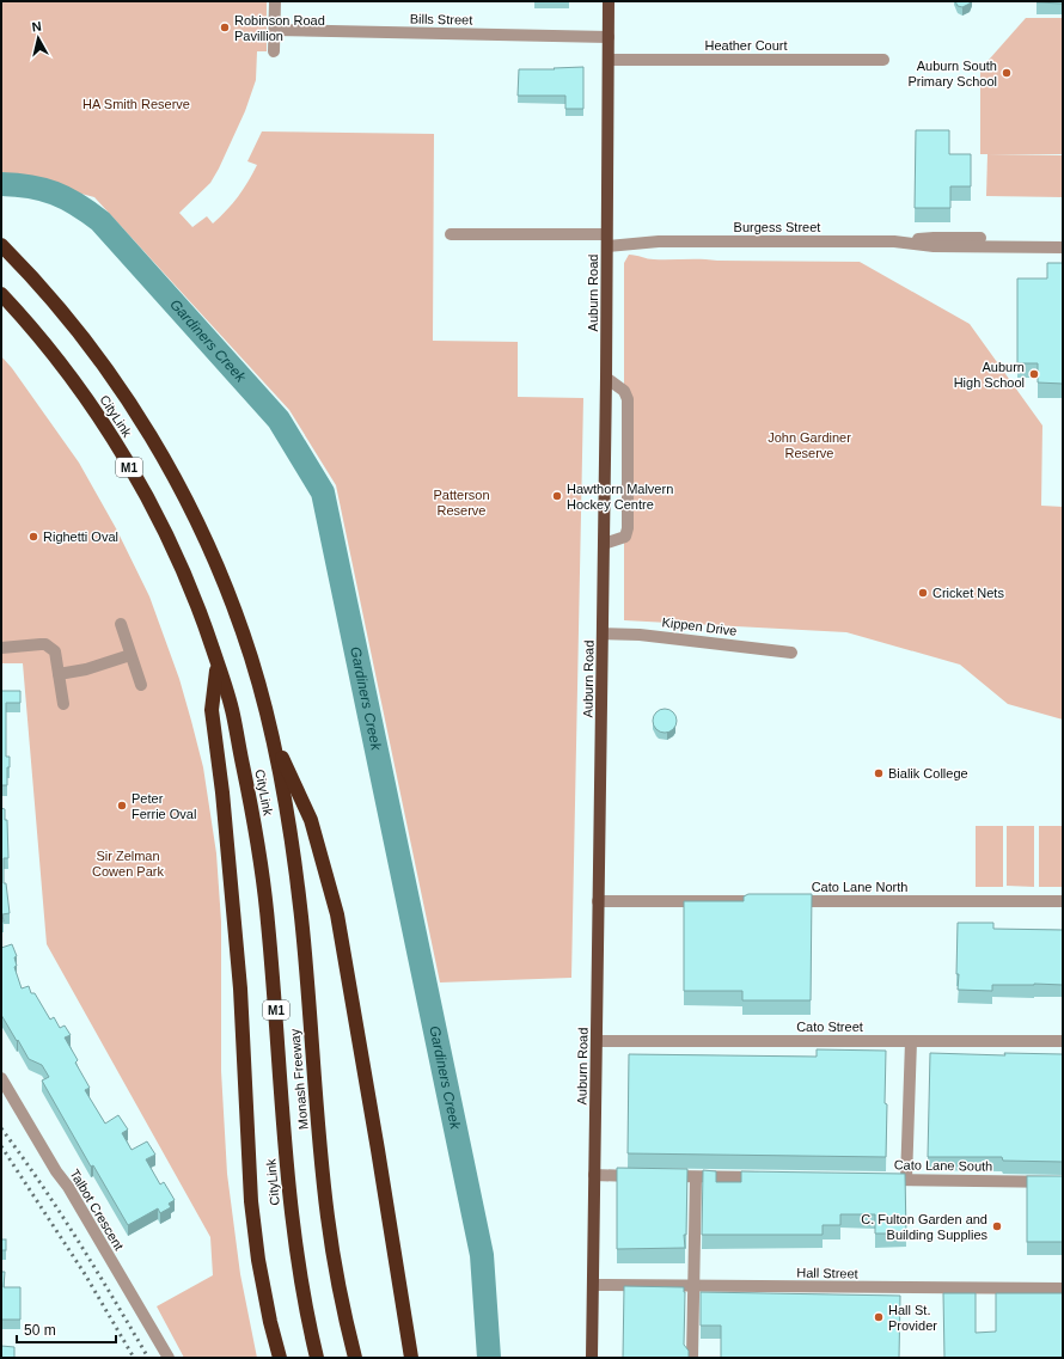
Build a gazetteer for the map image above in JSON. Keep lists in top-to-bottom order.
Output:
{
  "streets": {
    "highway": ["CityLink", "M1", "Monash Freeway"],
    "main road": ["Auburn Road"],
    "street": [
      "Bills Street",
      "Heather Court",
      "Burgess Street",
      "Kippen Drive",
      "Cato Lane North",
      "Cato Street",
      "Cato Lane South",
      "Talbot Crescent",
      "Hall Street"
    ]
  },
  "crossings": [
    ["Bills Street", "Auburn Road"],
    ["Heather Court", "Auburn Road"],
    ["Burgess Street", "Auburn Road"],
    ["Auburn Road", "Kippen Drive"],
    ["Auburn Road", "Cato Street"],
    ["Auburn Road", "Hall Street"],
    ["CityLink", "Monash Freeway"]
  ],
  "water": ["Gardiners Creek"],
  "parks": [
    "HA Smith Reserve",
    "John Gardiner Reserve",
    "Patterson Reserve",
    "Sir Zelman Cowen Park"
  ],
  "places": [
    "Robinson Road Pavillion",
    "Auburn South Primary School",
    "Auburn High School",
    "Hawthorn Malvern Hockey Centre",
    "Righetti Oval",
    "Cricket Nets",
    "Bialik College",
    "Peter Ferrie Oval",
    "C. Fulton Garden and Building Supplies",
    "Hall St. Provider"
  ],
  "scale_bar": "50 m",
  "north": "top"
}
